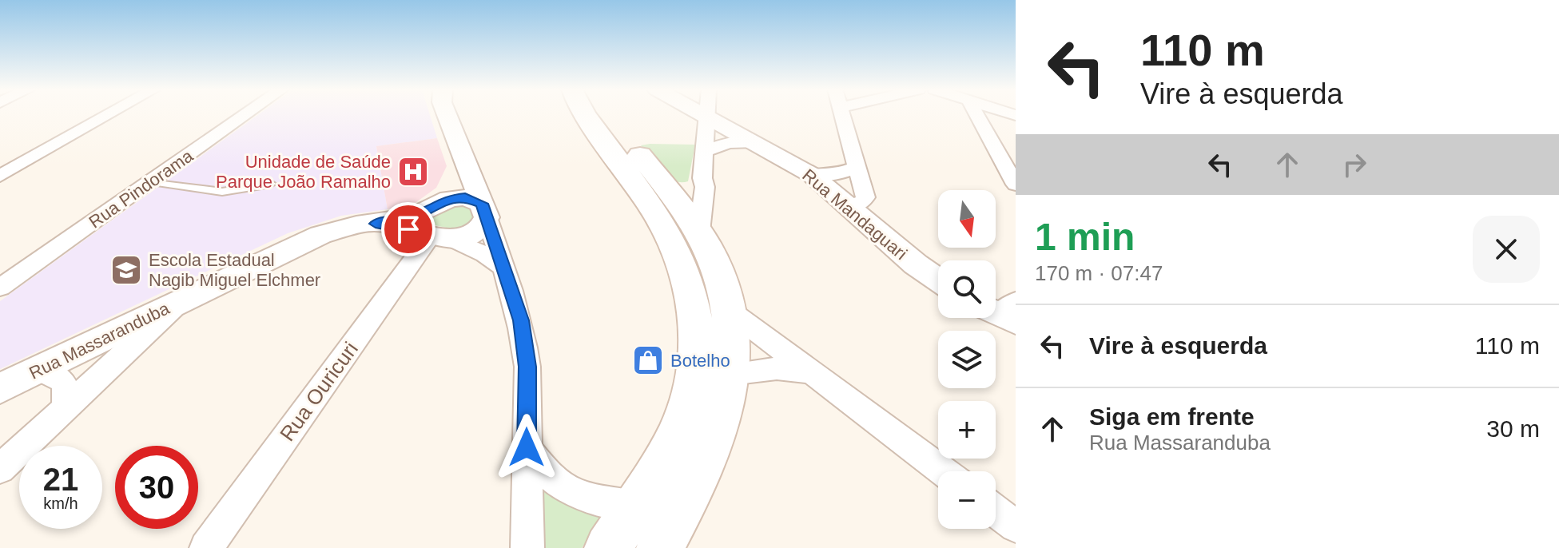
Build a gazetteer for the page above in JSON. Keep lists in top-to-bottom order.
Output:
{
  "streets": {
    "street": [
      "Rua Pindorama",
      "Rua Mandaguari",
      "Rua Massaranduba",
      "Rua Ouricuri"
    ]
  },
  "crossings": [
    ["Rua Massaranduba", "Rua Ouricuri"]
  ],
  "places": {
    "hospital": ["Unidade de Saúde Parque João Ramalho"],
    "school or university": ["Escola Estadual Nagib Miguel Elchmer"],
    "shop": ["Botelho"]
  },
  "north": "bottom",
  "page": {
    "turn": ["110 m", "Vire à esquerda"],
    "map_buttons": ["+", "−"],
    "heading": ["1 min", "170 m · 07:47"],
    "list": [
      {
        "name": "Vire à esquerda",
        "value": "110 m"
      },
      {
        "name": "Siga em frente",
        "note": "Rua Massaranduba",
        "value": "30 m"
      }
    ],
    "speed": "21 km/h",
    "limit": "30"
  }
}
